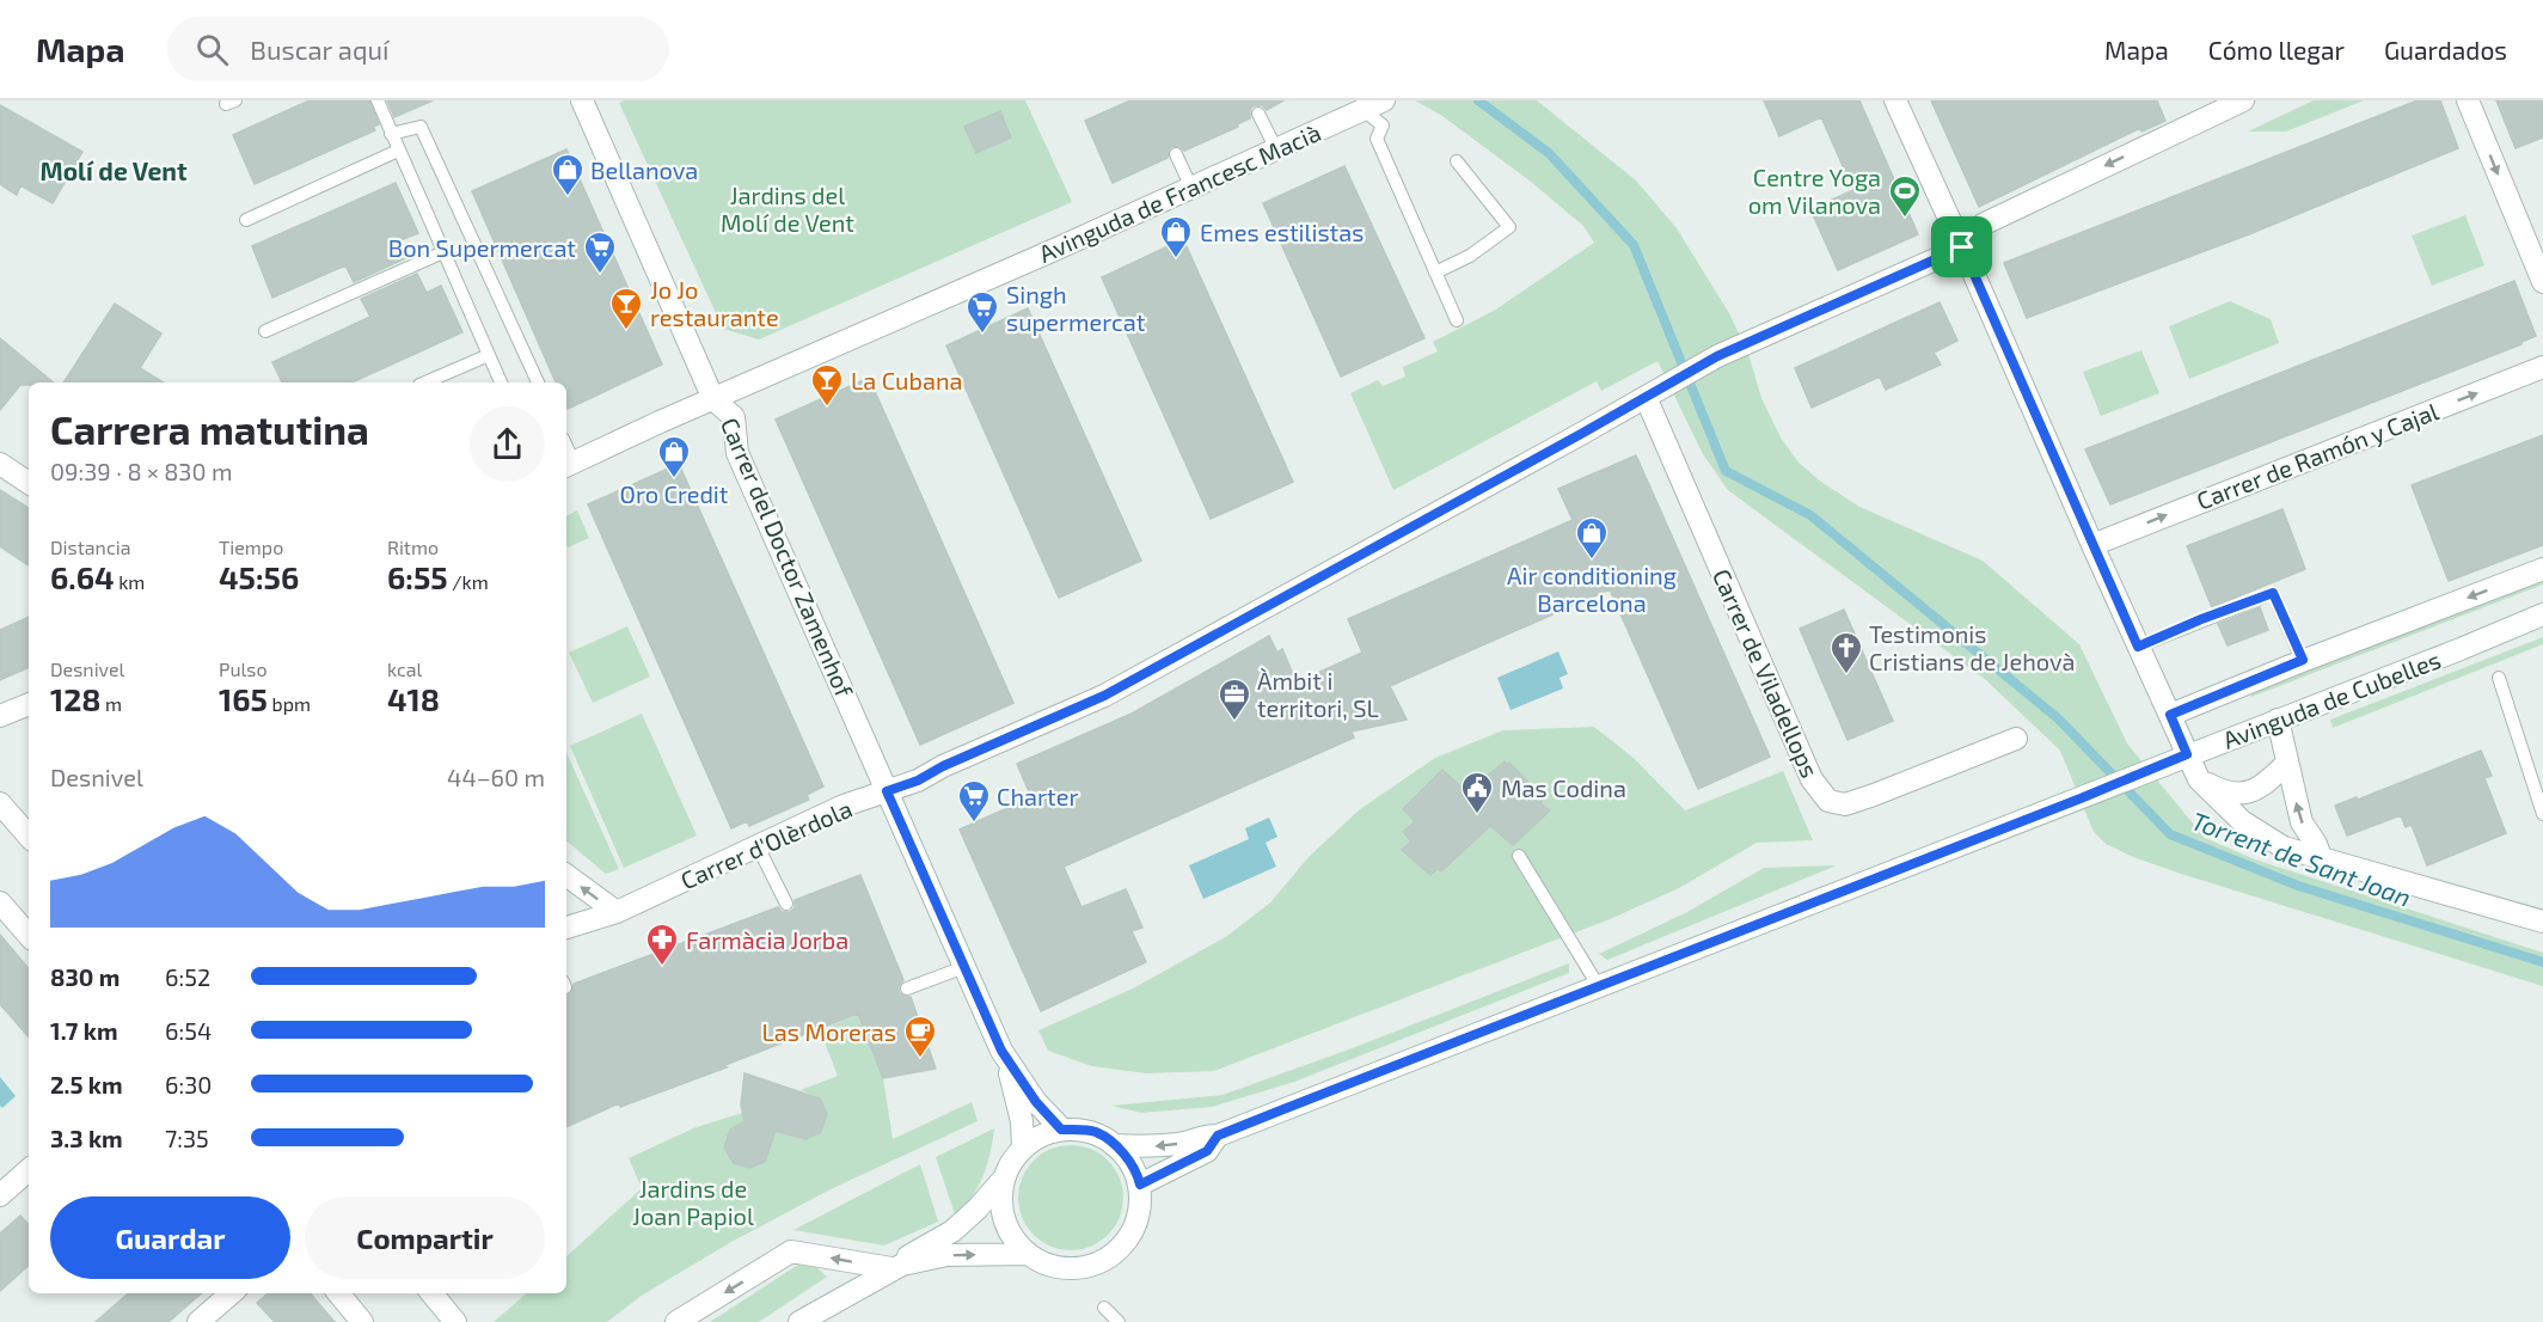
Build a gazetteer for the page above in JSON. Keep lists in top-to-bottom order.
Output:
{
  "streets": {
    "street": [
      "Avinguda de Francesc Macià",
      "Carrer de Ramón y Cajal",
      "Carrer del Doctor Zamenhof",
      "Carrer de Viladellops",
      "Avinguda de Cubelles",
      "Carrer d'Olèrdola"
    ]
  },
  "crossings": [
    ["Avinguda de Francesc Macià", "Carrer del Doctor Zamenhof"],
    ["Carrer del Doctor Zamenhof", "Carrer d'Olèrdola"],
    ["Carrer de Viladellops", "Carrer d'Olèrdola"]
  ],
  "one_way": ["Carrer de Ramón y Cajal"],
  "districts": ["Molí de Vent"],
  "water": ["Torrent de Sant Joan"],
  "parks": ["Jardins del Molí de Vent", "Jardins de Joan Papiol"],
  "places": {
    "shop": [
      "Bellanova",
      "Emes estilistas",
      "Oro Credit",
      "Air conditioning Barcelona"
    ],
    "sports": ["Centre Yoga om Vilanova"],
    "supermarket": ["Bon Supermercat", "Singh supermercat", "Charter"],
    "bar": ["Jo Jo restaurante", "La Cubana"],
    "church": ["Testimonis Cristians de Jehovà"],
    "office": ["Àmbit i territori, SL"],
    "public building": ["Mas Codina"],
    "pharmacy": ["Farmàcia Jorba"],
    "cafe": ["Las Moreras"]
  },
  "page": {
    "header": "Mapa",
    "search": "Buscar aquí",
    "nav": ["Mapa", "Cómo llegar", "Guardados"],
    "heading": ["Carrera matutina", "09:39 · 8 × 830 m"],
    "stats": [
      ["Distancia", "6.64 km"],
      ["Tiempo", "45:56"],
      ["Ritmo", "6:55 /km"],
      ["Desnivel", "128 m"],
      ["Pulso", "165 bpm"],
      ["kcal", "418"]
    ],
    "chart": ["Desnivel", "44–60 m"],
    "list": [
      {
        "name": "830 m",
        "note": "6:52"
      },
      {
        "name": "1.7 km",
        "note": "6:54"
      },
      {
        "name": "2.5 km",
        "note": "6:30"
      },
      {
        "name": "3.3 km",
        "note": "7:35"
      }
    ],
    "buttons": ["Guardar", "Compartir"]
  }
}
